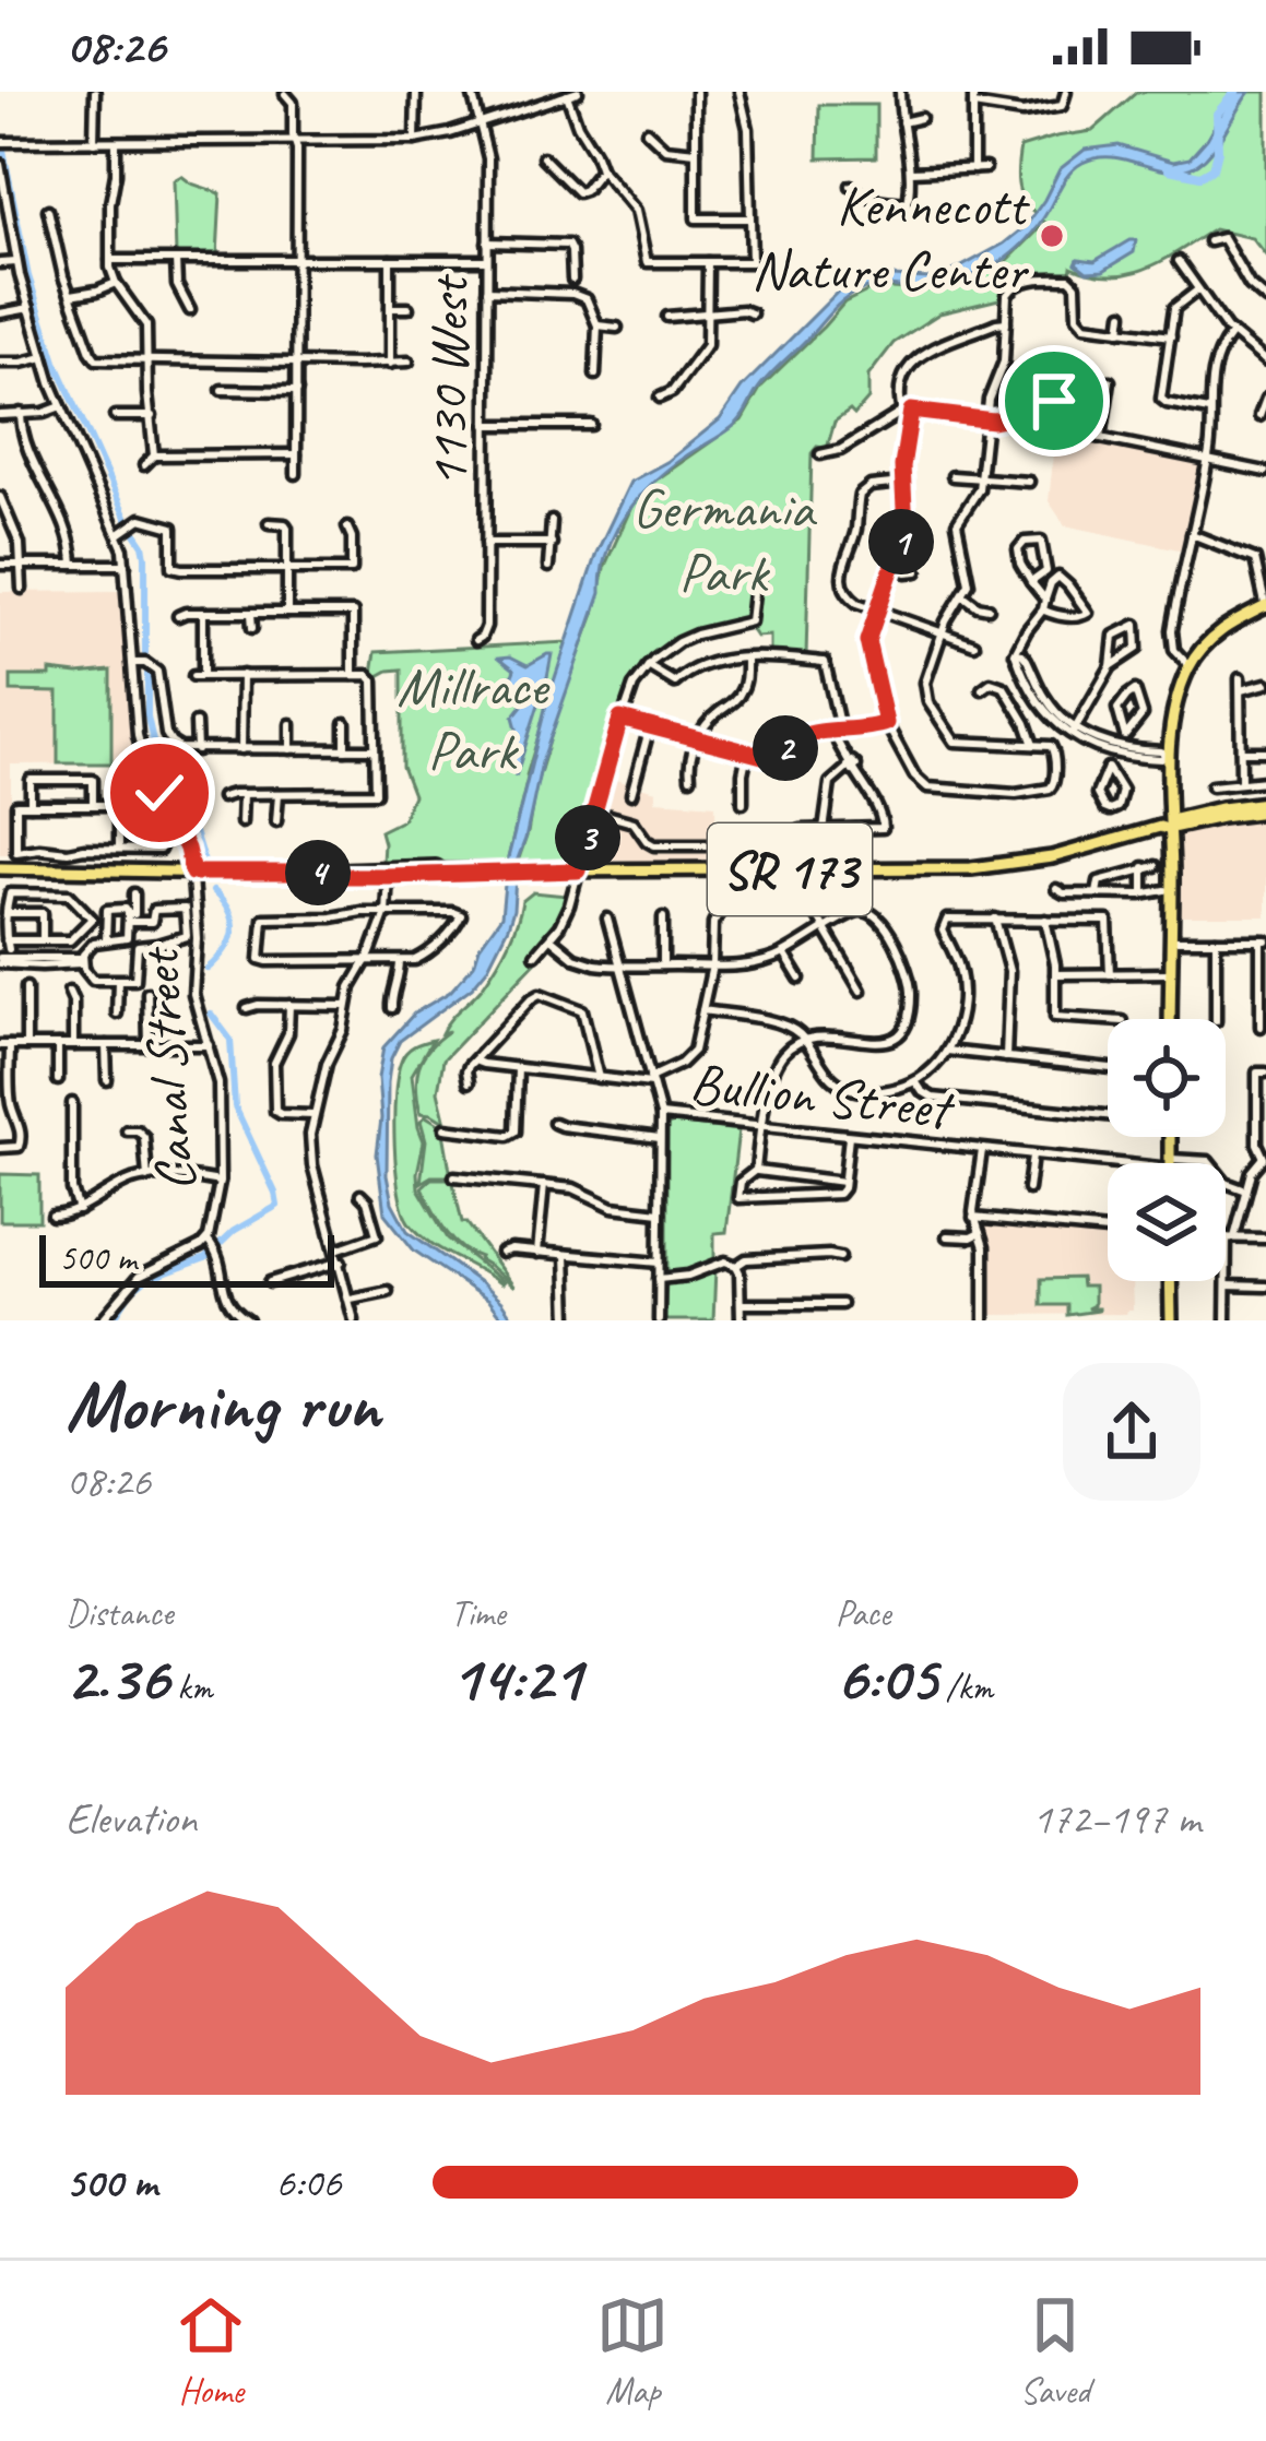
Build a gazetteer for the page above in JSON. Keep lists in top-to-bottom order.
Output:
{
  "streets": {
    "main road": ["SR 173"],
    "street": ["1130 West", "Canal Street", "Bullion Street"]
  },
  "crossings": [
    ["SR 173", "Canal Street"]
  ],
  "parks": ["Germania Park", "Millrace Park"],
  "places": ["Kennecott Nature Center"],
  "scale_bar": "500 m",
  "page": {
    "status": "08:26",
    "pins": [
      "1",
      "2",
      "3",
      "4"
    ],
    "scale": "500 m",
    "heading": ["Morning run", "08:26"],
    "stats": [
      ["Distance", "2.36 km"],
      ["Time", "14:21"],
      ["Pace", "6:05 /km"]
    ],
    "chart": ["Elevation", "172–197 m"],
    "list": [
      {
        "name": "500 m",
        "note": "6:06"
      }
    ],
    "tabs": ["Home", "Map", "Saved"]
  }
}
